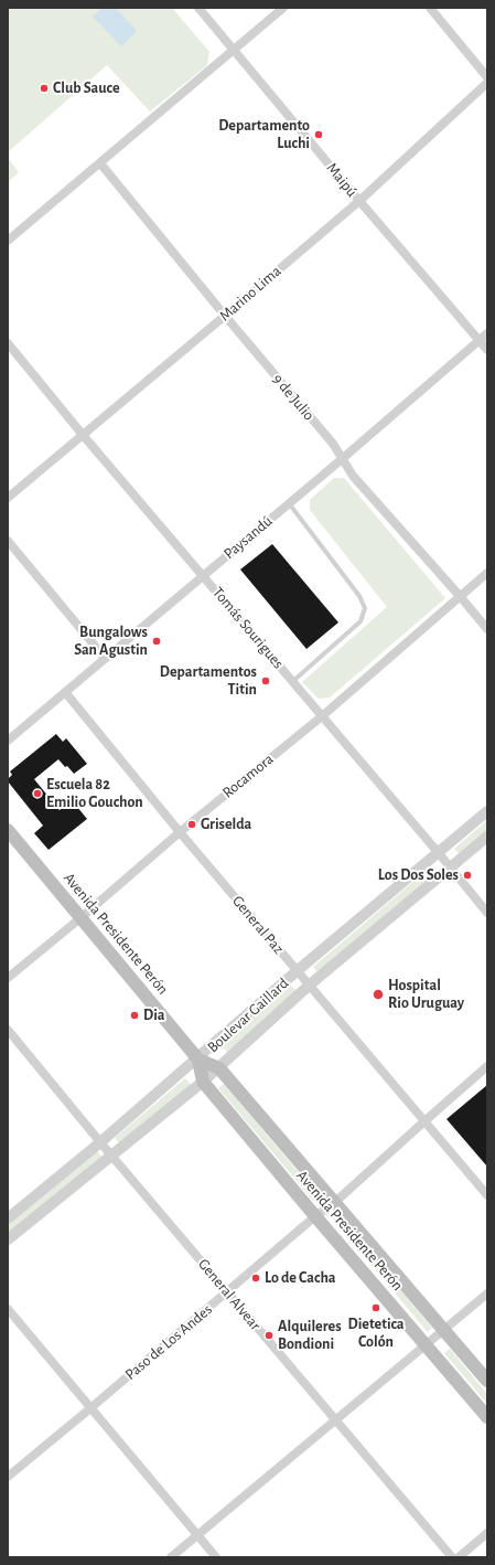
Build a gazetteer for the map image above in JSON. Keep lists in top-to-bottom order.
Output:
{
  "streets": {
    "main road": ["Avenida Presidente Perón"],
    "street": [
      "Maipú",
      "Marino Lima",
      "9 de Julio",
      "Paysandú",
      "Tomás Sourigues",
      "Rocamora",
      "General Paz",
      "Boulevar Gaillard",
      "General Alvear",
      "Paso de Los Andes"
    ]
  },
  "crossings": [
    ["Maipú", "Marino Lima"],
    ["Maipú", "Paysandú"],
    ["Marino Lima", "9 de Julio"],
    ["Marino Lima", "Tomás Sourigues"],
    ["9 de Julio", "Paysandú"],
    ["9 de Julio", "Rocamora"],
    ["Paysandú", "Tomás Sourigues"],
    ["Paysandú", "General Paz"],
    ["Tomás Sourigues", "Rocamora"],
    ["Tomás Sourigues", "Boulevar Gaillard"],
    ["Rocamora", "General Paz"],
    ["Rocamora", "Avenida Presidente Perón"],
    ["General Paz", "Boulevar Gaillard"],
    ["General Paz", "Paso de Los Andes"],
    ["Avenida Presidente Perón", "Boulevar Gaillard"],
    ["Avenida Presidente Perón", "Paso de Los Andes"],
    ["Boulevar Gaillard", "General Alvear"],
    ["General Alvear", "Paso de Los Andes"]
  ],
  "places": [
    "Club Sauce",
    "Departamento Luchi",
    "Bungalows San Agustin",
    "Departamentos Titin",
    "Escuela 82 Emilio Gouchon",
    "Griselda",
    "Los Dos Soles",
    "Hospital Rio Uruguay",
    "Dia",
    "Lo de Cacha",
    "Dietetica Colón",
    "Alquileres Bondioni"
  ]
}
